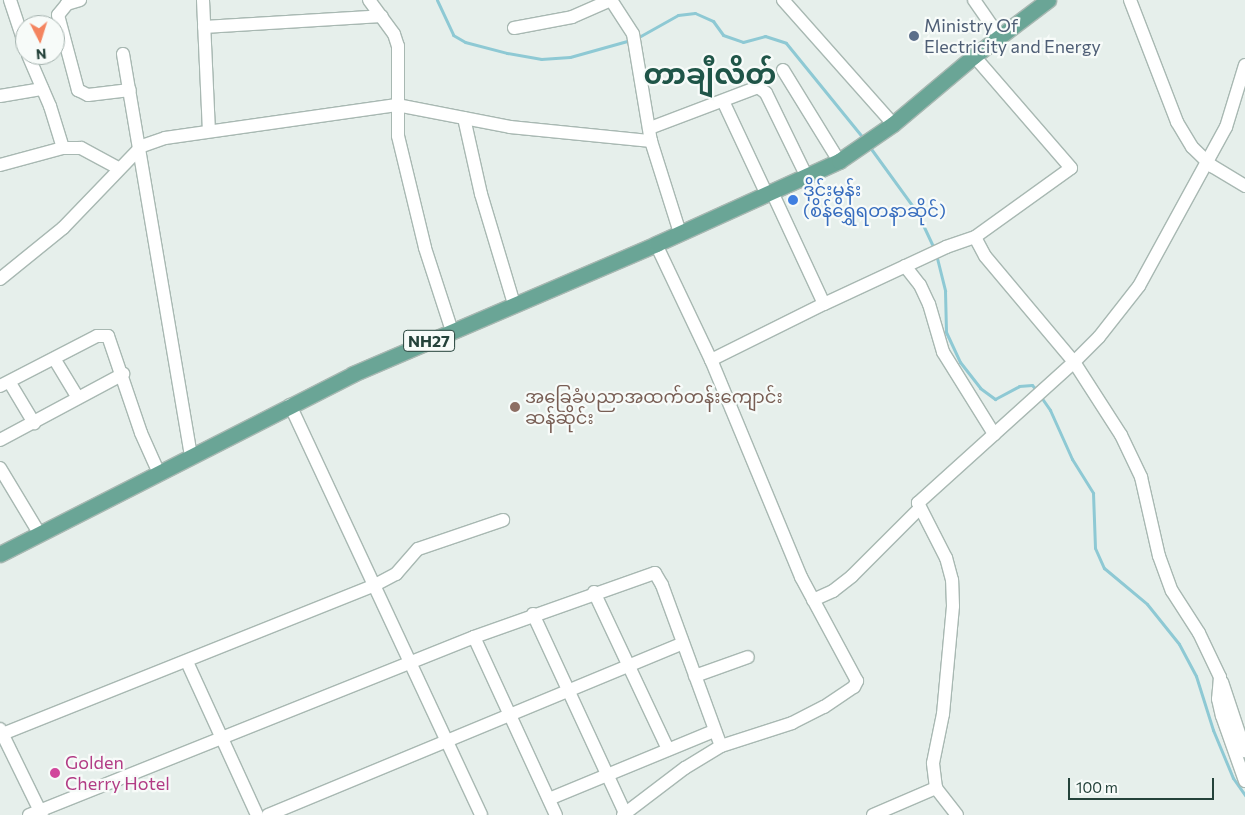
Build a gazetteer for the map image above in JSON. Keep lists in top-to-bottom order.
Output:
{
  "streets": {
    "main road": ["NH27"]
  },
  "districts": ["တာချီလိတ်"],
  "places": [
    "Ministry Of Electricity and Energy",
    "ဒိုင်းမွန်း (စိန်ရွှေရတနာဆိုင်)",
    "အခြေခံပညာအထက်တန်းကျောင်း ဆန်ဆိုင်း",
    "Golden Cherry Hotel"
  ],
  "scale_bar": "100 m",
  "north": "bottom"
}
